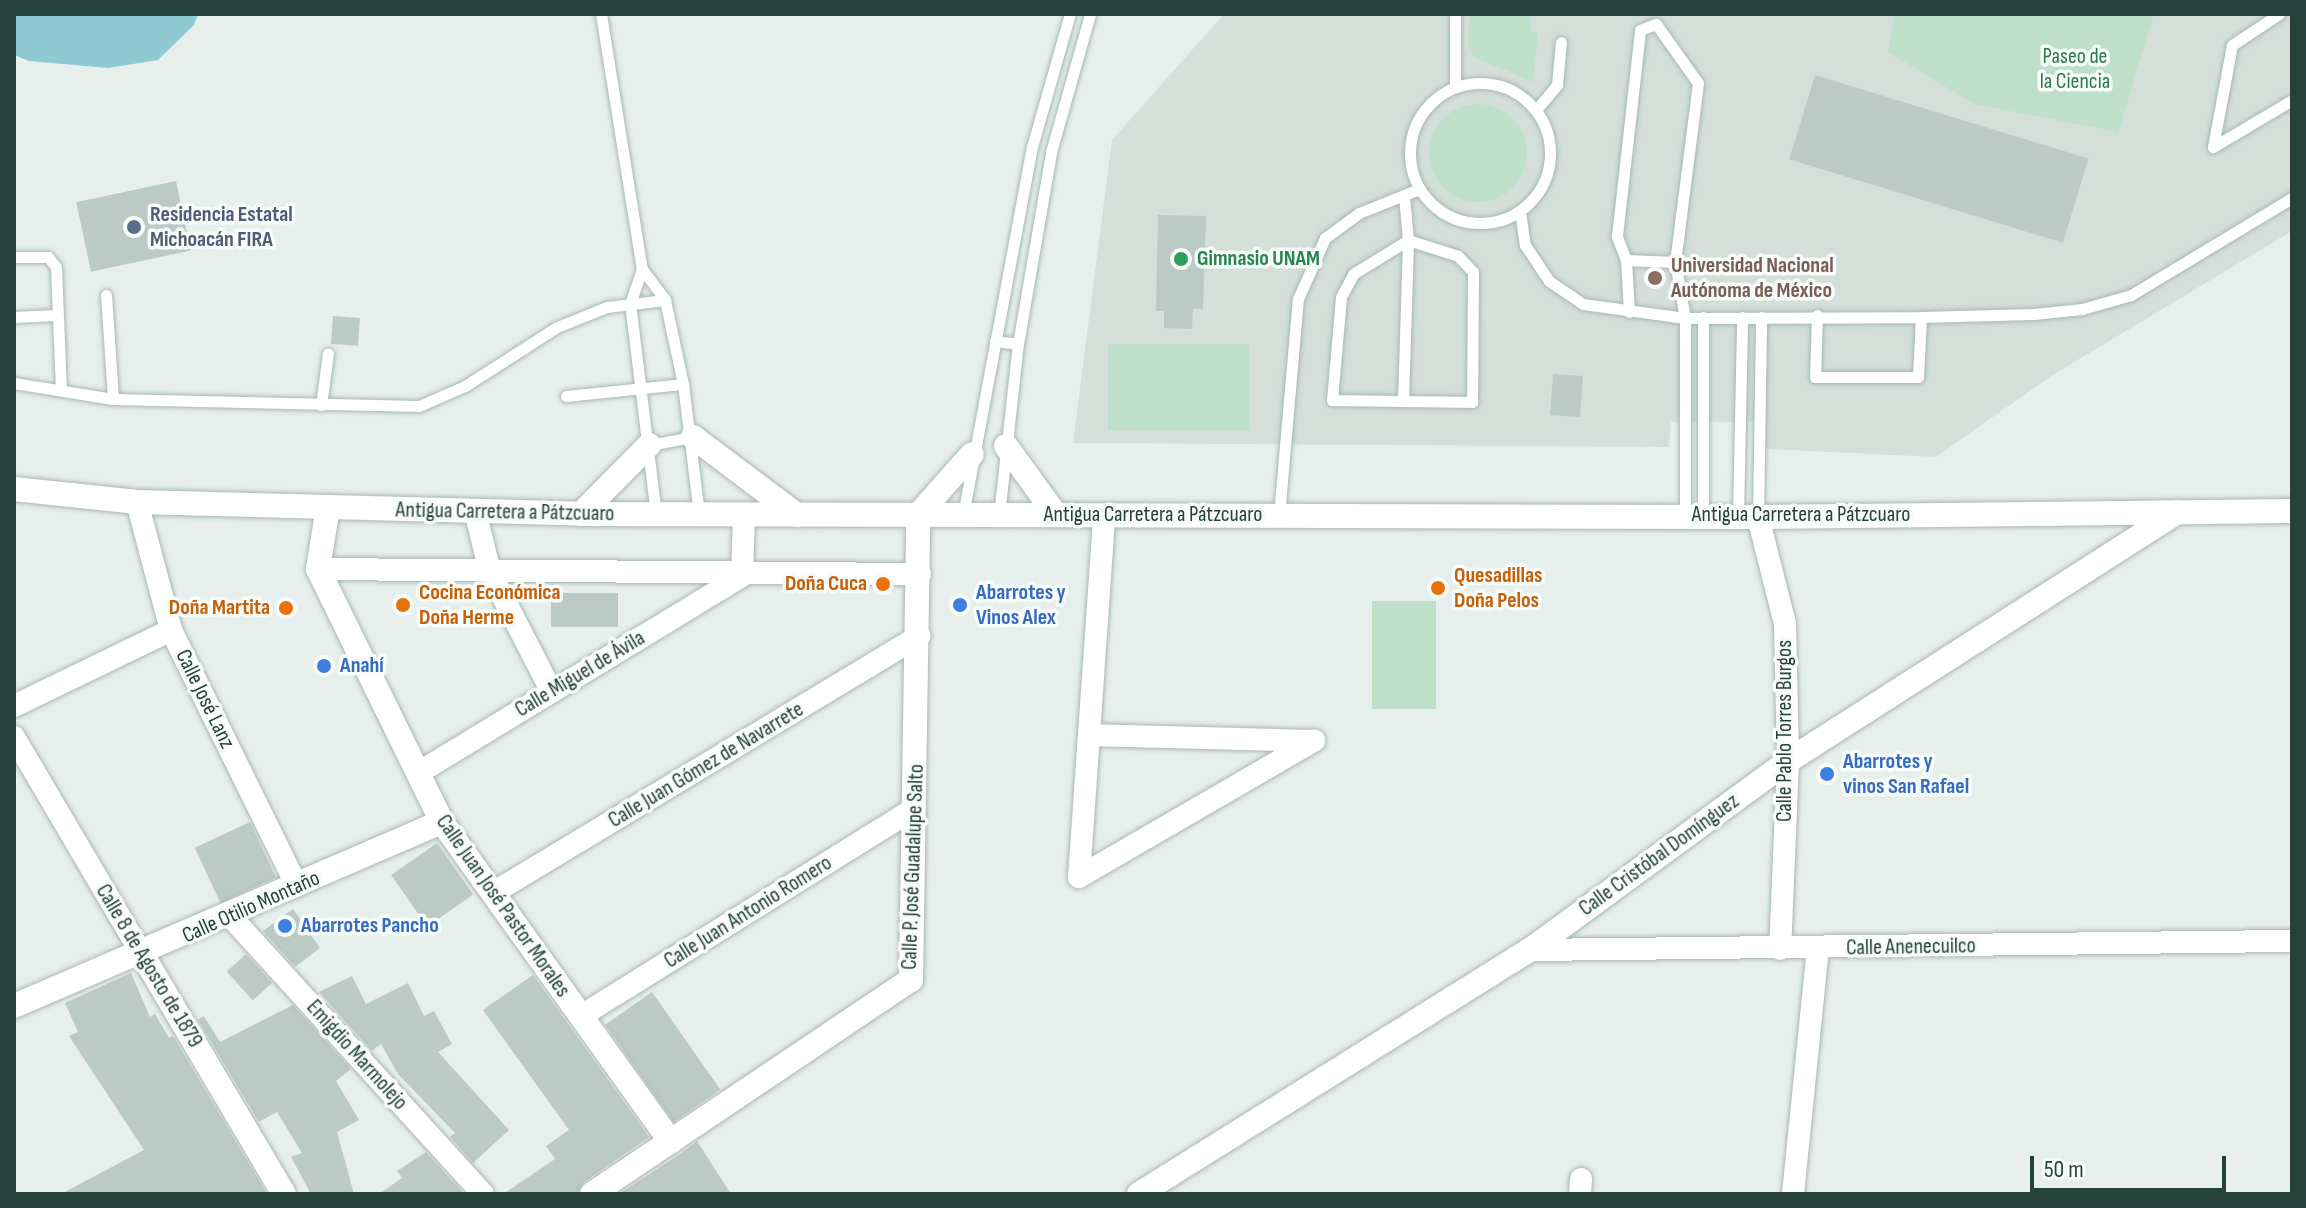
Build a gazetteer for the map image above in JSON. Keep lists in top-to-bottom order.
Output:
{
  "streets": {
    "street": [
      "Antigua Carretera a Pátzcuaro",
      "Calle Miguel de Ávila",
      "Calle José Lanz",
      "Calle Pablo Torres Burgos",
      "Calle Juan Gómez de Navarrete",
      "Calle Cristóbal Domínguez",
      "Calle P. José Guadalupe Salto",
      "Calle Juan José Pastor Morales",
      "Calle Otilio Montaño",
      "Calle Juan Antonio Romero",
      "Calle Anenecuilco",
      "Calle 8 de Agosto de 1879",
      "Emigdio Marmolejo"
    ]
  },
  "crossings": [
    ["Antigua Carretera a Pátzcuaro", "Calle José Lanz"],
    ["Antigua Carretera a Pátzcuaro", "Calle Pablo Torres Burgos"],
    ["Antigua Carretera a Pátzcuaro", "Calle Cristóbal Domínguez"],
    ["Antigua Carretera a Pátzcuaro", "Calle P. José Guadalupe Salto"],
    ["Calle Miguel de Ávila", "Calle Juan José Pastor Morales"],
    ["Calle José Lanz", "Calle Otilio Montaño"],
    ["Calle Pablo Torres Burgos", "Calle Cristóbal Domínguez"],
    ["Calle Pablo Torres Burgos", "Calle Anenecuilco"],
    ["Calle Juan Gómez de Navarrete", "Calle P. José Guadalupe Salto"],
    ["Calle Juan Gómez de Navarrete", "Calle Juan José Pastor Morales"],
    ["Calle Cristóbal Domínguez", "Calle Anenecuilco"],
    ["Calle P. José Guadalupe Salto", "Calle Juan José Pastor Morales"],
    ["Calle P. José Guadalupe Salto", "Calle Juan Antonio Romero"],
    ["Calle Juan José Pastor Morales", "Calle Otilio Montaño"],
    ["Calle Juan José Pastor Morales", "Calle Juan Antonio Romero"],
    ["Calle Otilio Montaño", "Calle 8 de Agosto de 1879"],
    ["Calle Otilio Montaño", "Emigdio Marmolejo"]
  ],
  "parks": ["Paseo de la Ciencia"],
  "places": [
    "Residencia Estatal Michoacán FIRA",
    "Gimnasio UNAM",
    "Universidad Nacional Autónoma de México",
    "Doña Cuca",
    "Quesadillas Doña Pelos",
    "Cocina Económica Doña Herme",
    "Abarrotes y Vinos Alex",
    "Doña Martita",
    "Anahí",
    "Abarrotes y vinos San Rafael",
    "Abarrotes Pancho"
  ],
  "scale_bar": "50 m"
}
